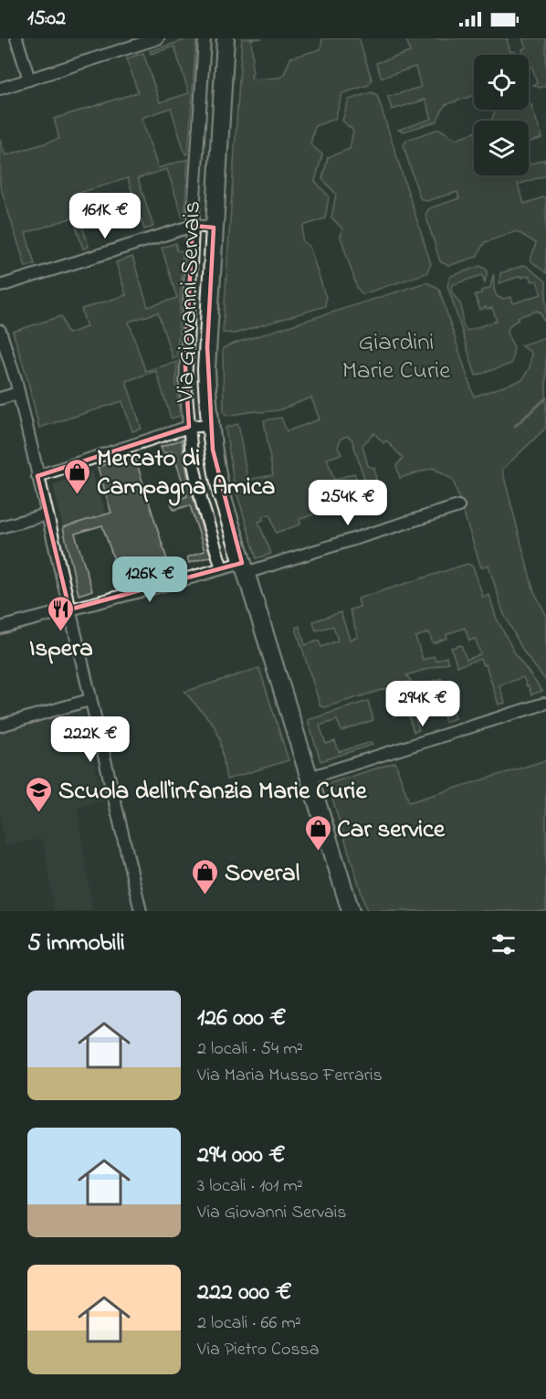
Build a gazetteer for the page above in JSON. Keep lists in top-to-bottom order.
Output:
{
  "streets": {
    "street": ["Via Giovanni Servais"]
  },
  "parks": ["Giardini Marie Curie"],
  "places": {
    "shop": ["Mercato di Campagna Amica", "Car service", "Soveral"],
    "restaurant": ["Ispera"],
    "school or university": ["Scuola dell'infanzia Marie Curie"]
  },
  "page": {
    "status": "15:02",
    "price": [
      "161K €",
      "254K €",
      "126K €",
      "294K €",
      "222K €"
    ],
    "heading": "5 immobili",
    "list": [
      {
        "name": "126 000 €",
        "note": "2 locali · 54 m² · Via Maria Musso Ferraris"
      },
      {
        "name": "294 000 €",
        "note": "3 locali · 101 m² · Via Giovanni Servais"
      },
      {
        "name": "222 000 €",
        "note": "2 locali · 66 m² · Via Pietro Cossa"
      }
    ]
  }
}
